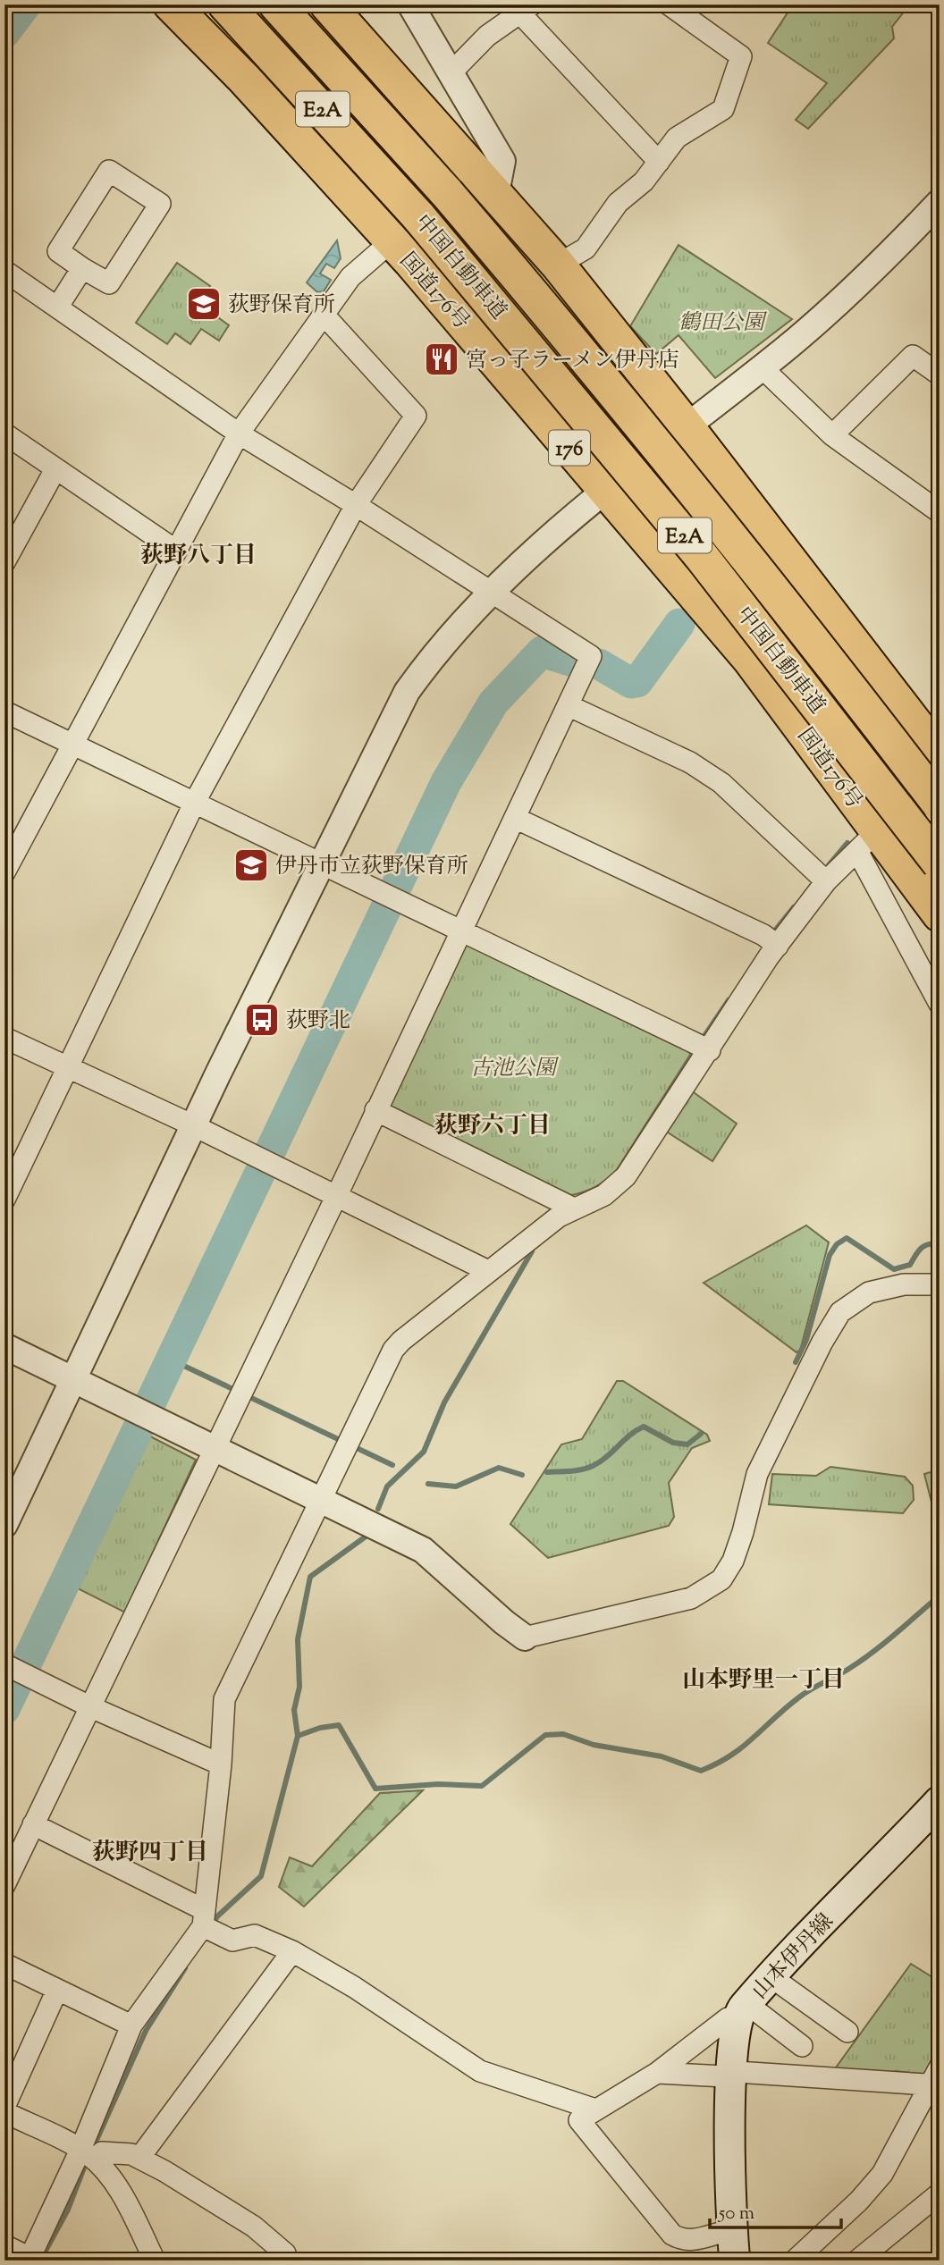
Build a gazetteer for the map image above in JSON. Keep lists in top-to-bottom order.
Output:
{
  "streets": {
    "highway": [
      "E2A",
      "中国自動車道",
      "国道176号",
      "176"
    ],
    "main road": ["山本伊丹線"]
  },
  "districts": [
    "荻野八丁目",
    "荻野六丁目",
    "山本野里一丁目",
    "荻野四丁目"
  ],
  "parks": ["鶴田公園", "古池公園"],
  "places": {
    "school or university": ["荻野保育所", "伊丹市立荻野保育所"],
    "restaurant": ["宮っ子ラーメン伊丹店"],
    "bus stop": ["荻野北"]
  },
  "scale_bar": "50 m"
}
